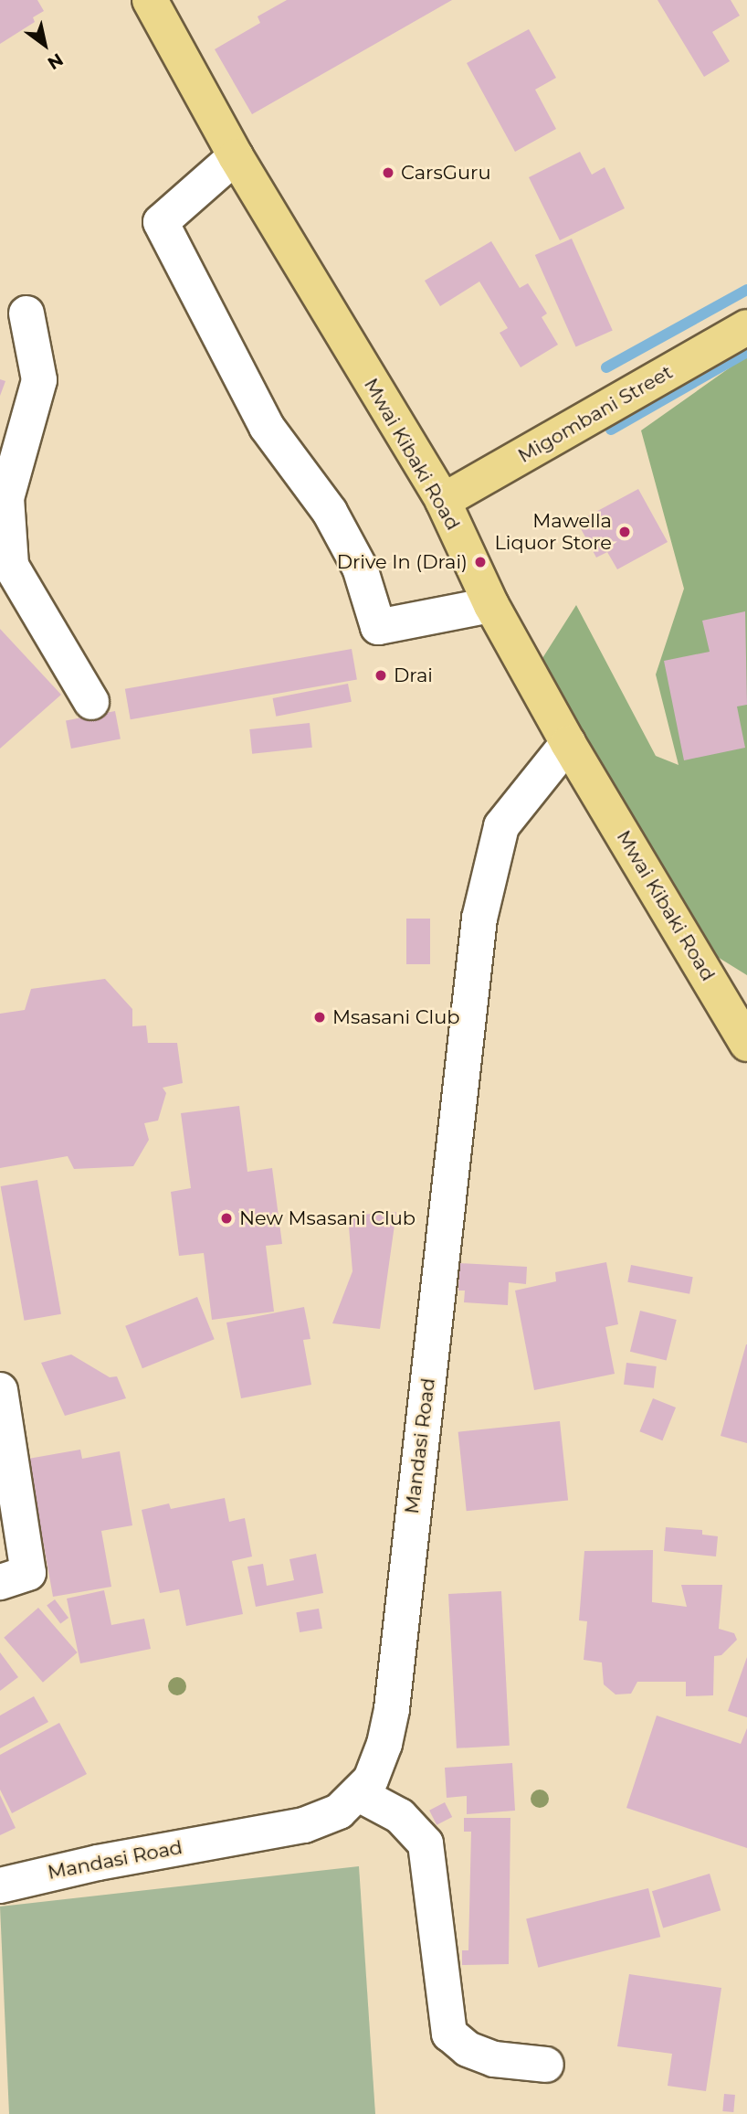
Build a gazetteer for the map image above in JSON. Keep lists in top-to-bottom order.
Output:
{
  "streets": {
    "main road": ["Migombani Street", "Mwai Kibaki Road"],
    "street": ["Mandasi Road"]
  },
  "crossings": [
    ["Migombani Street", "Mwai Kibaki Road"],
    ["Mwai Kibaki Road", "Mandasi Road"]
  ],
  "places": [
    "CarsGuru",
    "Mawella Liquor Store",
    "Drive In (Drai)",
    "Drai",
    "Msasani Club",
    "New Msasani Club"
  ],
  "north": "bottom right"
}
